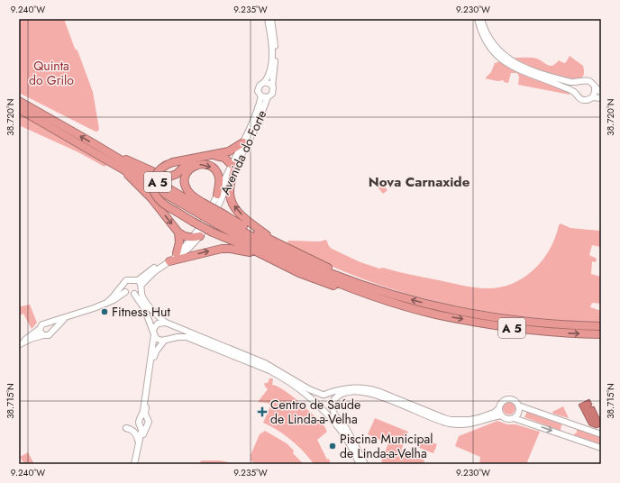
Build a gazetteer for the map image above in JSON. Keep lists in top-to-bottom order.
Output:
{
  "streets": {
    "highway": ["A 5"],
    "street": ["Avenida do Forte"]
  },
  "districts": ["Nova Carnaxide"],
  "parks": ["Quinta do Grilo"],
  "places": {
    "other": ["Fitness Hut", "Piscina Municipal de Linda-a-Velha"],
    "health": ["Centro de Saúde de Linda-a-Velha"]
  },
  "coordinates": [
    "9.240°W",
    "9.235°W",
    "9.230°W",
    "38.720°N",
    "38.715°N"
  ]
}
